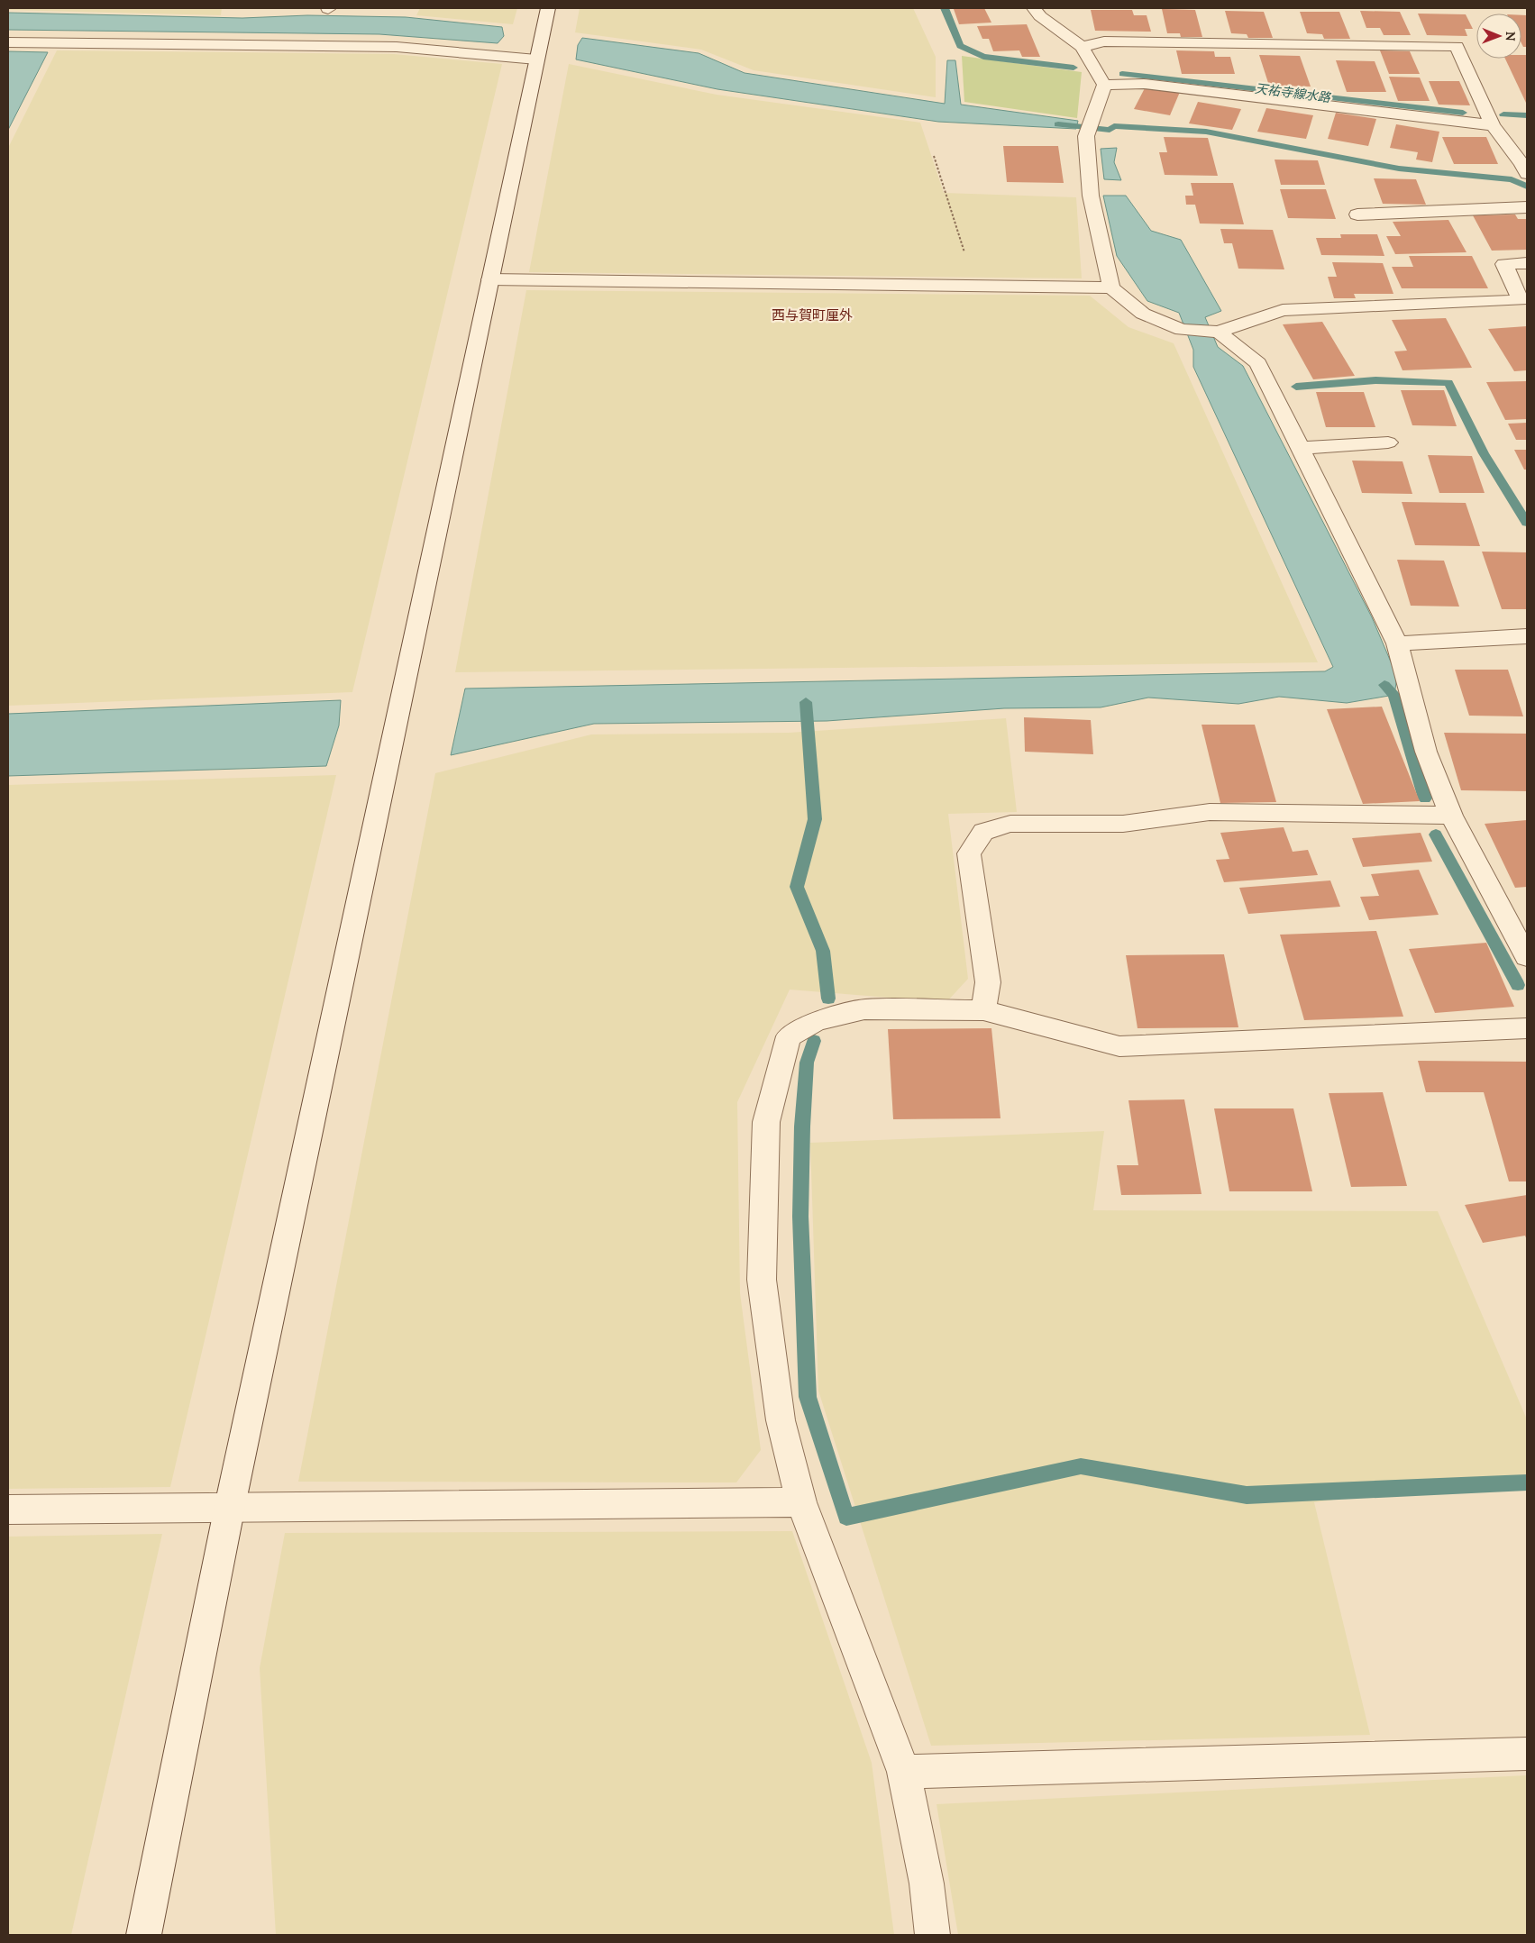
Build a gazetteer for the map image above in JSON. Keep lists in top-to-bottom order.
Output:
{
  "districts": ["西与賀町厘外"],
  "water": ["天祐寺線水路"],
  "north": "right"
}
